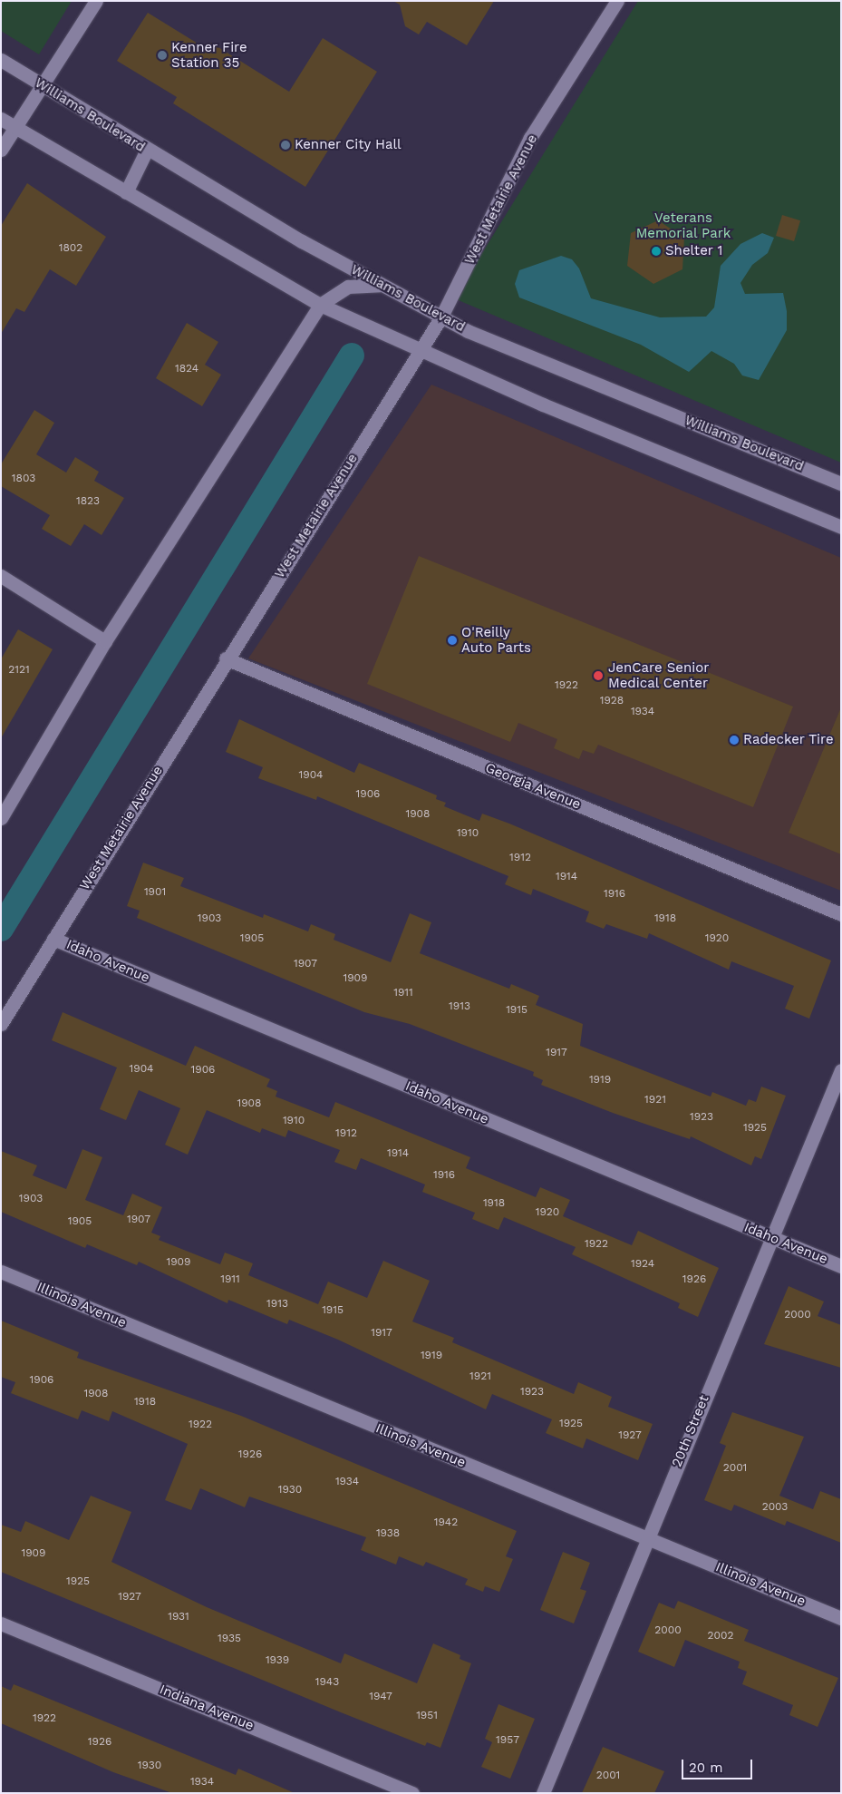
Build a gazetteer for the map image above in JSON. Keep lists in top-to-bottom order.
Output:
{
  "streets": {
    "street": [
      "Williams Boulevard",
      "West Metairie Avenue",
      "Georgia Avenue",
      "Idaho Avenue",
      "Illinois Avenue",
      "20th Street",
      "Indiana Avenue"
    ]
  },
  "crossings": [
    ["Williams Boulevard", "West Metairie Avenue"],
    ["West Metairie Avenue", "Georgia Avenue"],
    ["West Metairie Avenue", "Idaho Avenue"],
    ["Idaho Avenue", "20th Street"],
    ["Illinois Avenue", "20th Street"]
  ],
  "parks": ["Veterans Memorial Park"],
  "places": [
    "Kenner Fire Station 35",
    "Kenner City Hall",
    "Shelter 1",
    "O'Reilly Auto Parts",
    "JenCare Senior Medical Center",
    "Radecker Tire"
  ],
  "house_numbers": [
    "1802",
    "1824",
    "1803",
    "1823",
    "2121",
    "1922",
    "1928",
    "1934",
    "1904",
    "1906",
    "1908",
    "1910",
    "1912",
    "1914",
    "1901",
    "1916",
    "1903",
    "1918",
    "1905",
    "1920",
    "1907",
    "1909",
    "1911",
    "1913",
    "1915",
    "1917",
    "1904",
    "1906",
    "1919",
    "1921",
    "1908",
    "1923",
    "1910",
    "1925",
    "1912",
    "1914",
    "1916",
    "1903",
    "1918",
    "1920",
    "1907",
    "1905",
    "1922",
    "1909",
    "1924",
    "1911",
    "1926",
    "1913",
    "1915",
    "2000",
    "1917",
    "1919",
    "1921",
    "1906",
    "1923",
    "1908",
    "1918",
    "1925",
    "1922",
    "1927",
    "1926",
    "2001",
    "1934",
    "1930",
    "2003",
    "1942",
    "1938",
    "1909",
    "1925",
    "1927",
    "1931",
    "2000",
    "2002",
    "1935",
    "1939",
    "1943",
    "1947",
    "1951",
    "1922",
    "1957",
    "1926",
    "1930",
    "2001",
    "1934"
  ],
  "scale_bar": "20 m"
}
